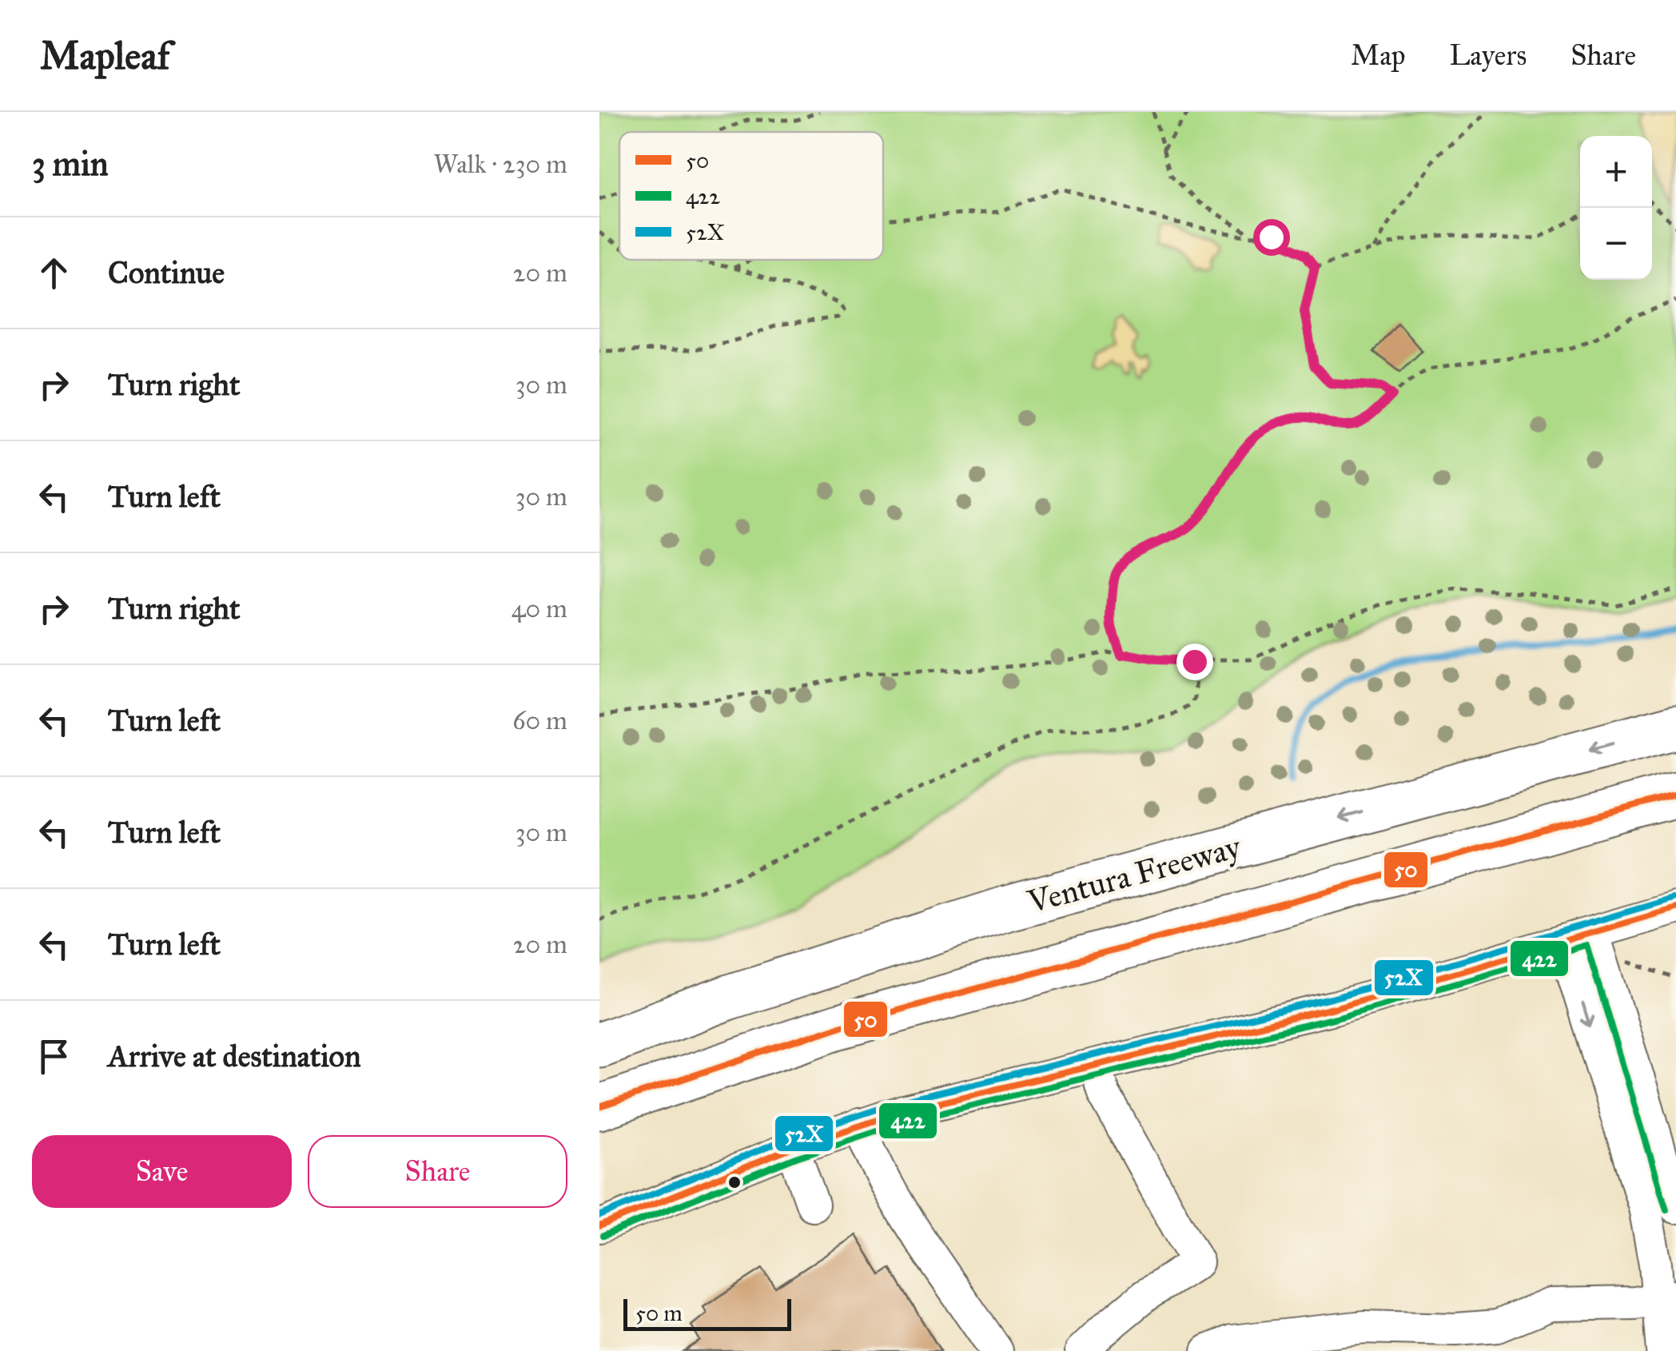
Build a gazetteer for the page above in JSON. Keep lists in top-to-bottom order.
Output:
{
  "streets": {
    "highway": ["Ventura Freeway"]
  },
  "lines": ["transit line 50", "transit line 52X", "transit line 422"],
  "legend": ["50", "422", "52X"],
  "scale_bar": "50 m",
  "page": {
    "header": "Mapleaf",
    "nav": ["Map", "Layers", "Share"],
    "heading": ["3 min", "Walk · 230 m"],
    "map_buttons": ["+", "−"],
    "list": [
      ["Continue", "20 m"],
      ["Turn right", "30 m"],
      ["Turn left", "30 m"],
      ["Turn right", "40 m"],
      ["Turn left", "60 m"],
      ["Turn left", "30 m"],
      ["Turn left", "20 m"],
      "Arrive at destination"
    ],
    "buttons": ["Save", "Share"],
    "scale": "50 m"
  }
}
